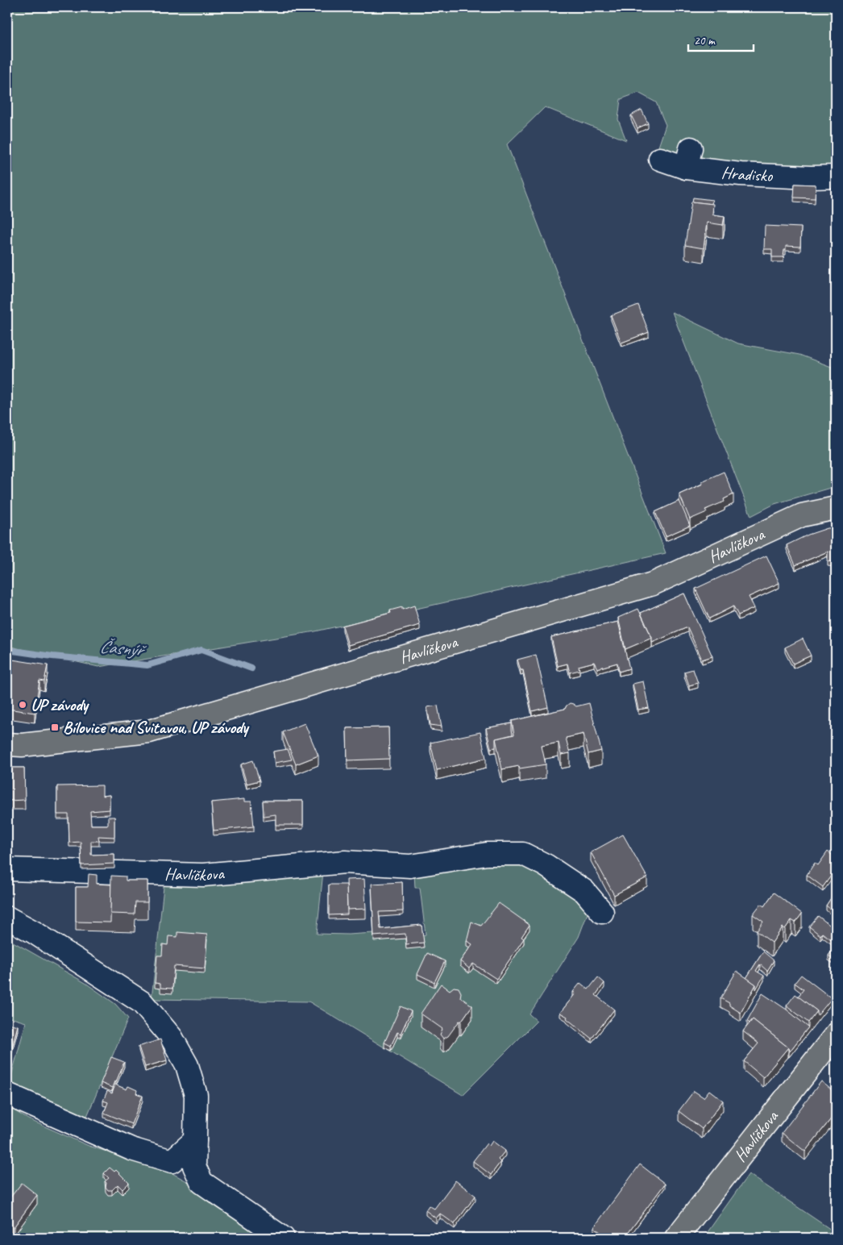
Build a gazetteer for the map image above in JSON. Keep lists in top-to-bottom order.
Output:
{
  "streets": {
    "main road": ["Havlíčkova"],
    "street": ["Hradisko"]
  },
  "water": ["Časnýř"],
  "places": {
    "other": ["UP závody"],
    "transit": ["Bílovice nad Svitavou, UP závody"]
  },
  "scale_bar": "20 m"
}
